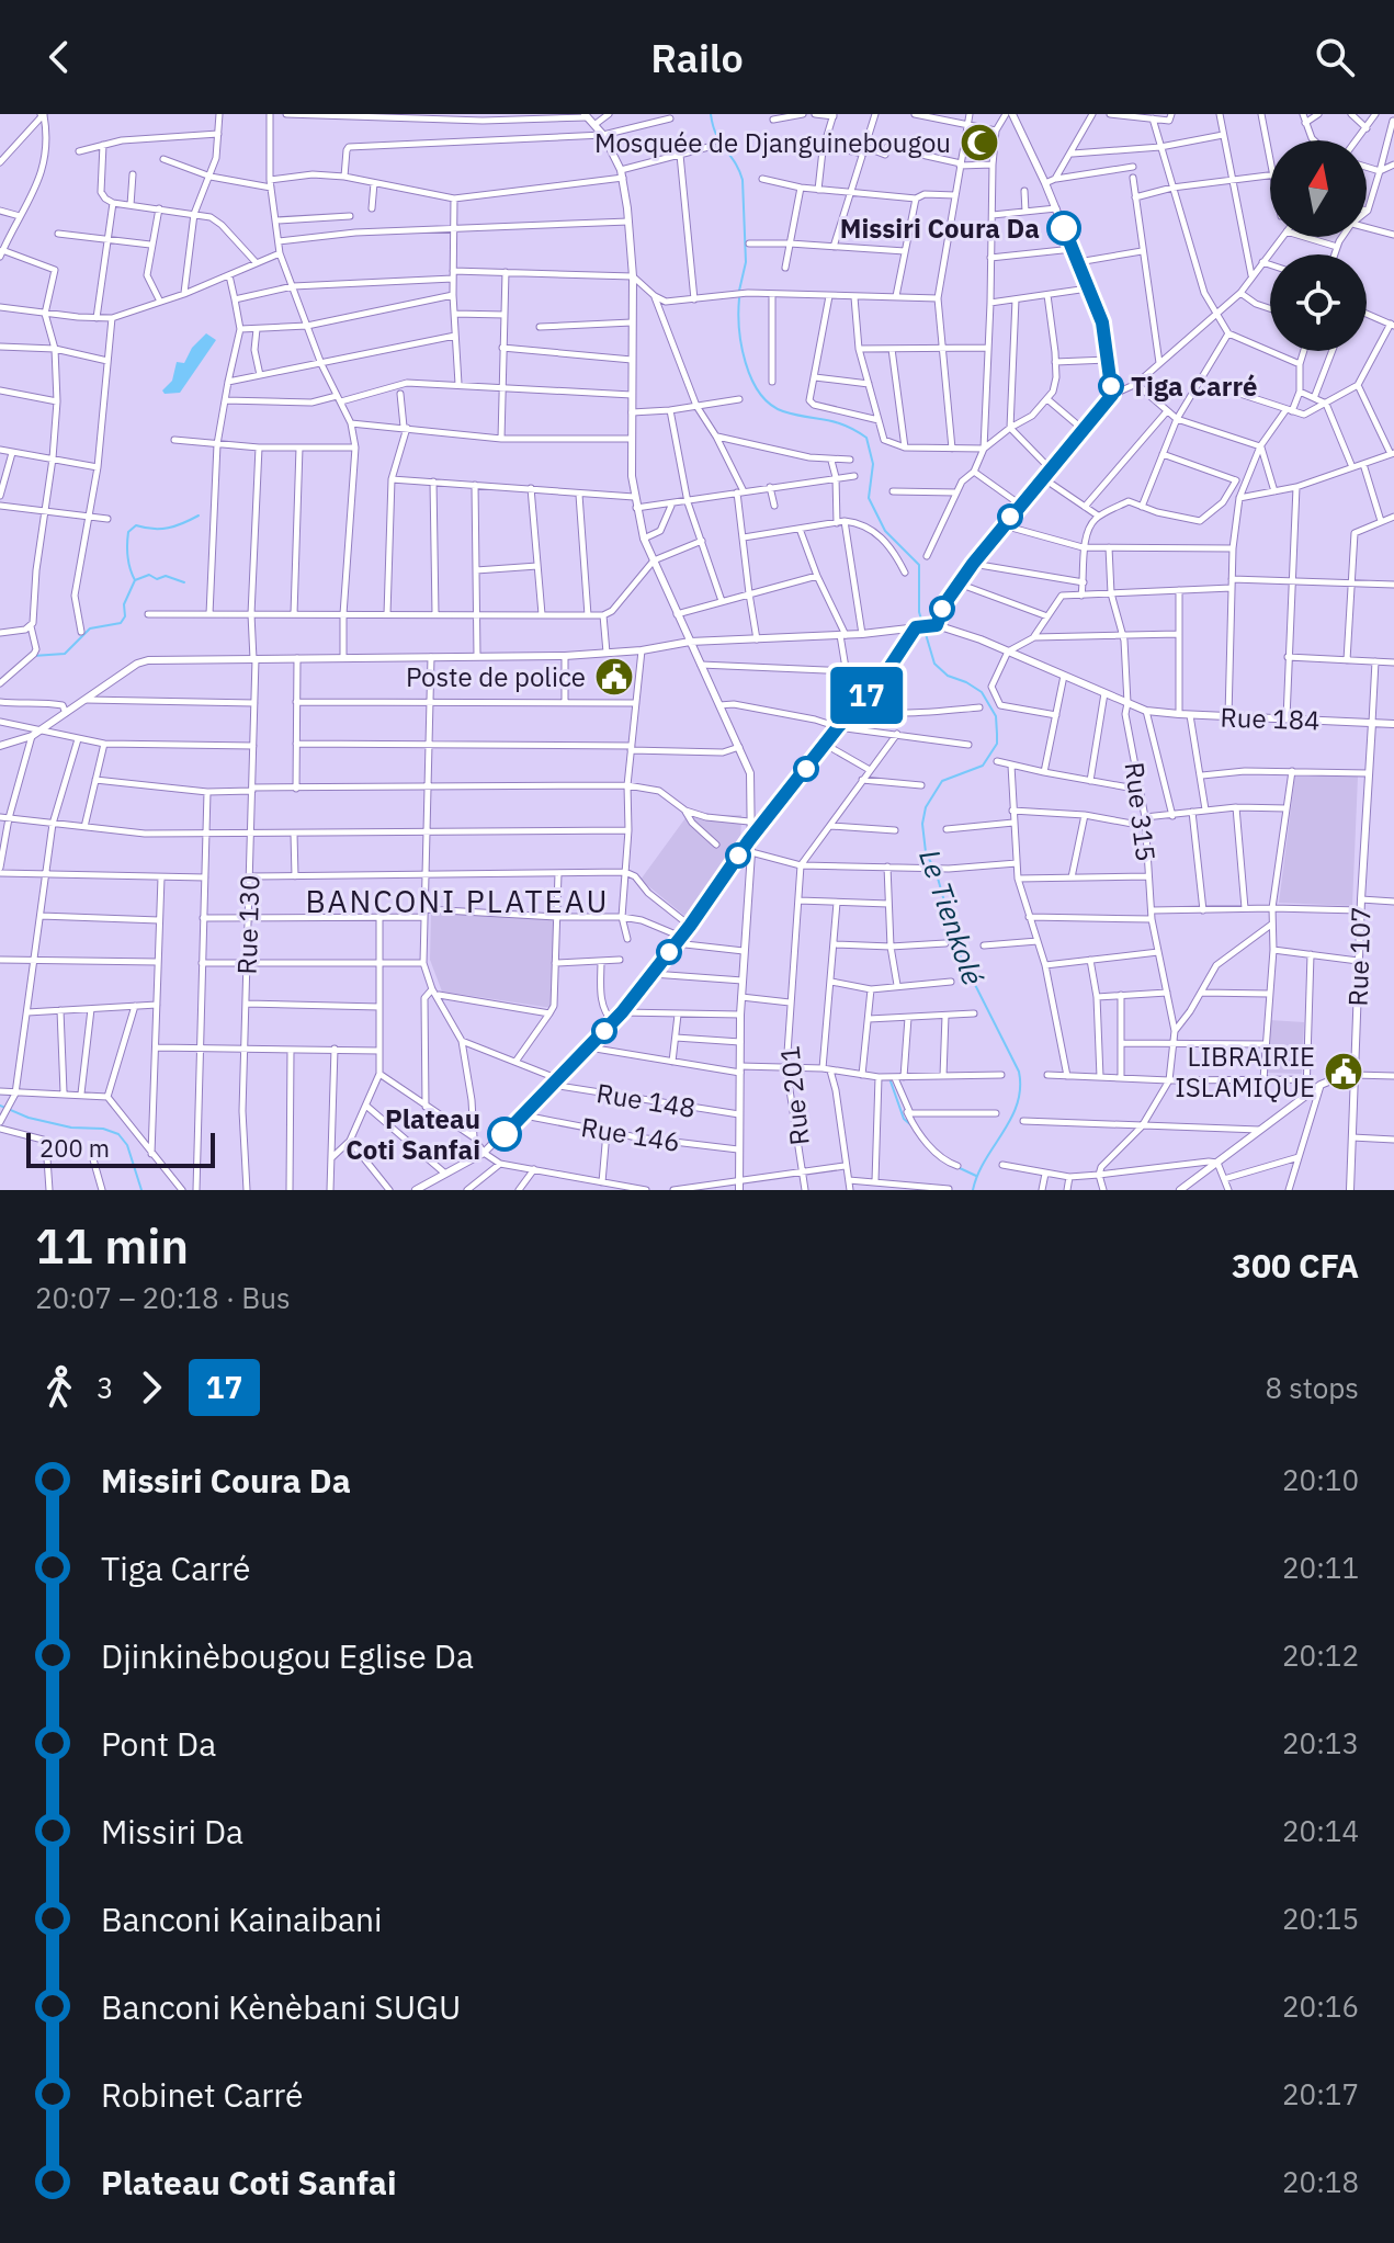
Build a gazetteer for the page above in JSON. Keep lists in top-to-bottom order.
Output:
{
  "streets": {
    "street": [
      "Rue 184",
      "Rue 315",
      "Rue 130",
      "Rue 107",
      "Rue 201",
      "Rue 148",
      "Rue 146"
    ]
  },
  "crossings": [
    ["Rue 184", "Rue 315"],
    ["Rue 184", "Rue 107"]
  ],
  "districts": ["BANCONI PLATEAU"],
  "water": ["Le Tienkolé"],
  "places": {
    "mosque": ["Mosquée de Djanguinebougou"],
    "other": ["Missiri Coura Da", "Tiga Carré", "Plateau Coti Sanfai"],
    "public building": ["Poste de police", "LIBRAIRIE ISLAMIQUE"]
  },
  "lines": ["bus line 17"],
  "scale_bar": "200 m",
  "north": "top",
  "page": {
    "header": "Railo",
    "on_map": "17",
    "scale": "200 m",
    "heading": ["11 min", "20:07 – 20:18 · Bus", "300 CFA"],
    "legs": ["3", "17", "8 stops"],
    "list": [
      {
        "name": "Missiri Coura Da",
        "value": "20:10"
      },
      {
        "name": "Tiga Carré",
        "value": "20:11"
      },
      {
        "name": "Djinkinèbougou Eglise Da",
        "value": "20:12"
      },
      {
        "name": "Pont Da",
        "value": "20:13"
      },
      {
        "name": "Missiri Da",
        "value": "20:14"
      },
      {
        "name": "Banconi Kainaibani",
        "value": "20:15"
      },
      {
        "name": "Banconi Kènèbani SUGU",
        "value": "20:16"
      },
      {
        "name": "Robinet Carré",
        "value": "20:17"
      },
      {
        "name": "Plateau Coti Sanfai",
        "value": "20:18"
      }
    ]
  }
}
